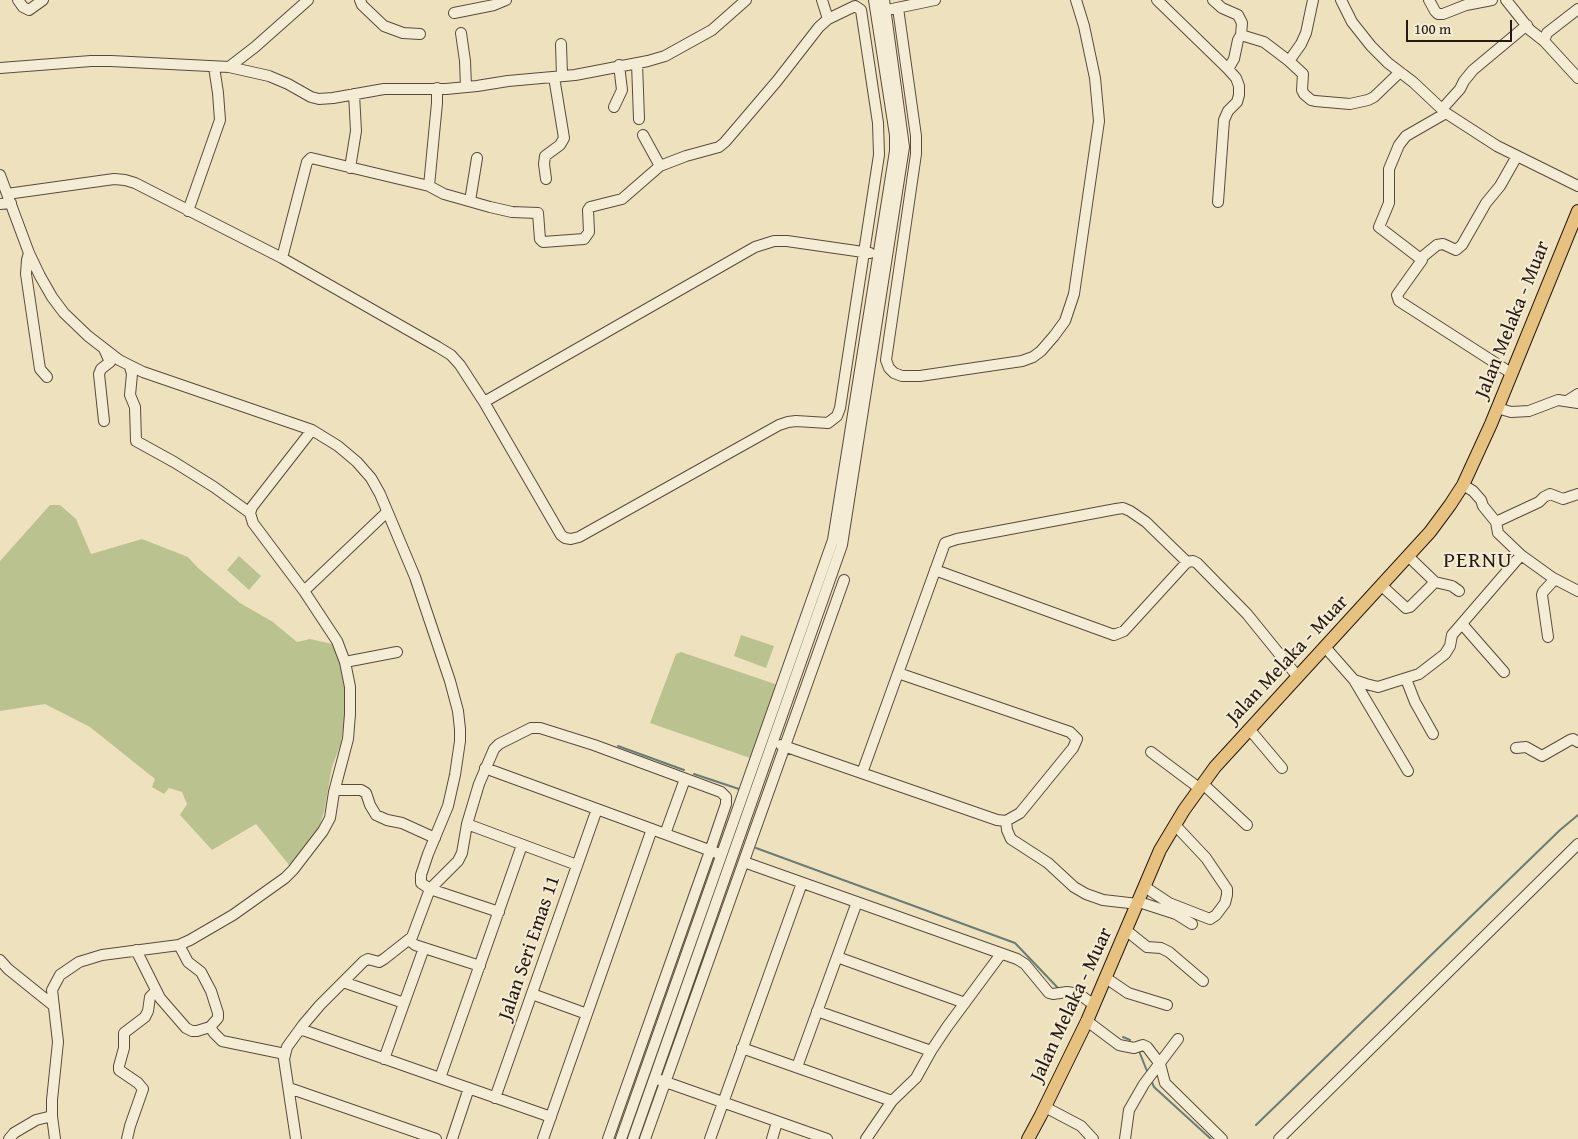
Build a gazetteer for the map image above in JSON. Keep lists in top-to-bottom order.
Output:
{
  "streets": {
    "main road": ["Jalan Melaka - Muar"],
    "street": ["Jalan Seri Emas 11"]
  },
  "districts": ["PERNU"],
  "scale_bar": "100 m"
}
